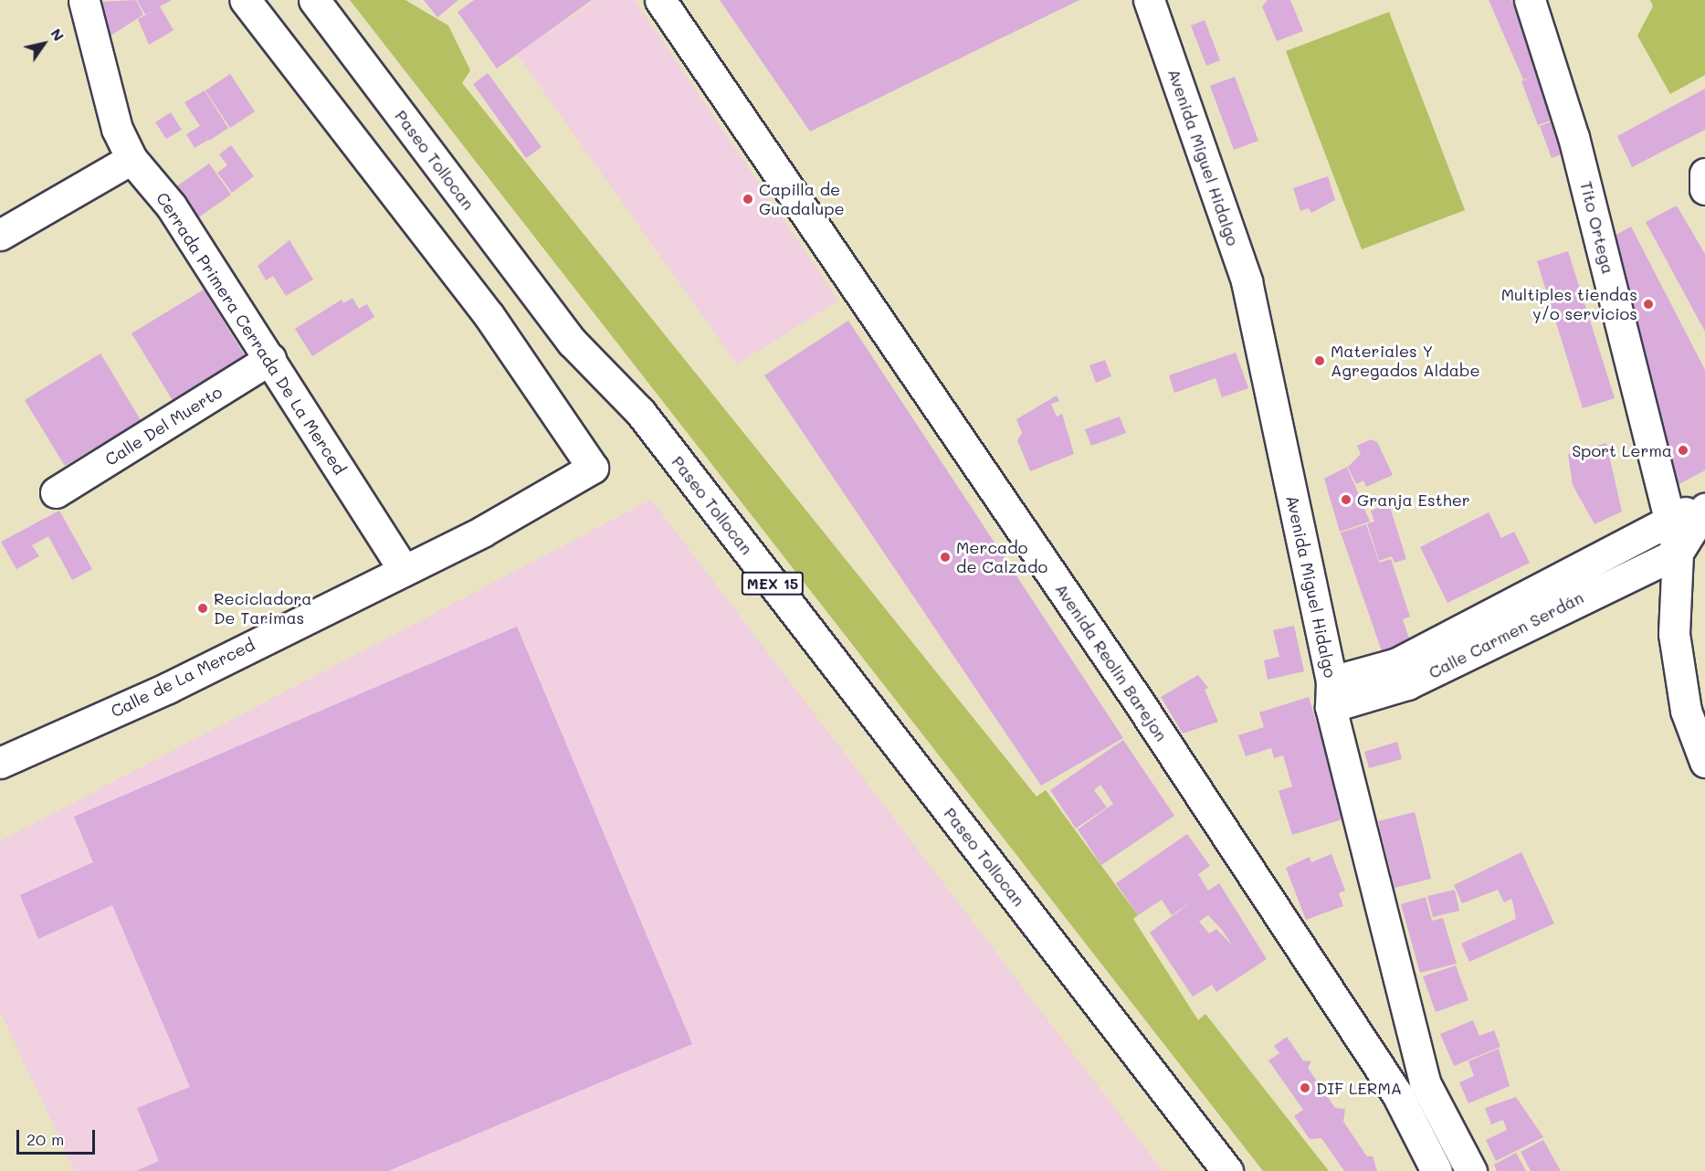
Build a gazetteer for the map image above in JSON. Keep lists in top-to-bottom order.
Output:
{
  "streets": {
    "main road": [
      "Avenida Miguel Hidalgo",
      "Paseo Tollocan",
      "Tito Ortega",
      "Cerrada Primera Cerrada De La Merced",
      "Calle Del Muerto",
      "MEX 15",
      "Calle Carmen Serdán",
      "Avenida Reolin Barejon",
      "Calle de La Merced"
    ]
  },
  "crossings": [
    ["Avenida Miguel Hidalgo", "Calle Carmen Serdán"],
    ["Tito Ortega", "Calle Carmen Serdán"],
    ["Cerrada Primera Cerrada De La Merced", "Calle Del Muerto"],
    ["Cerrada Primera Cerrada De La Merced", "Calle de La Merced"]
  ],
  "places": [
    "Capilla de Guadalupe",
    "Multiples tiendas y/o servicios",
    "Materiales Y Agregados Aldabe",
    "Sport Lerma",
    "Granja Esther",
    "Mercado de Calzado",
    "Recicladora De Tarimas",
    "DIF LERMA"
  ],
  "scale_bar": "20 m",
  "north": "top right"
}
